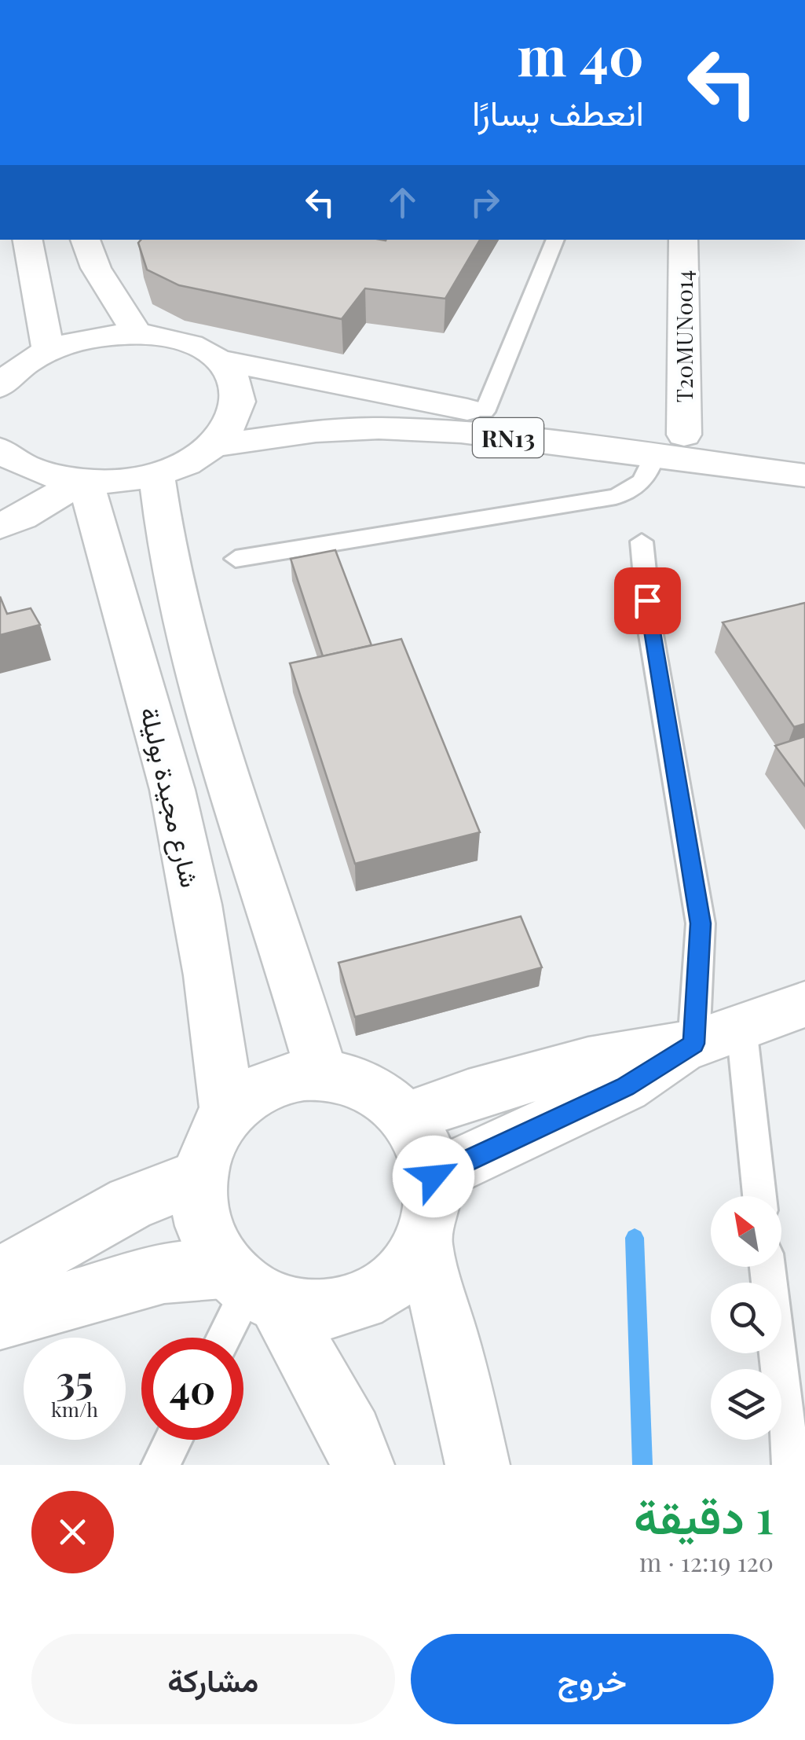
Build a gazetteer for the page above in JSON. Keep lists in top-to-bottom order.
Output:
{
  "streets": {
    "main road": ["T20MUN0014", "RN13", "شارع مجيدة بوليلة"]
  },
  "crossings": [
    ["T20MUN0014", "RN13"]
  ],
  "north": "top left",
  "page": {
    "turn": ["40 m", "انعطف يسارًا"],
    "speed": "35 km/h",
    "limit": "40",
    "heading": ["1 دقيقة", "120 m · 12:19"],
    "buttons": ["خروج", "مشاركة"]
  }
}
